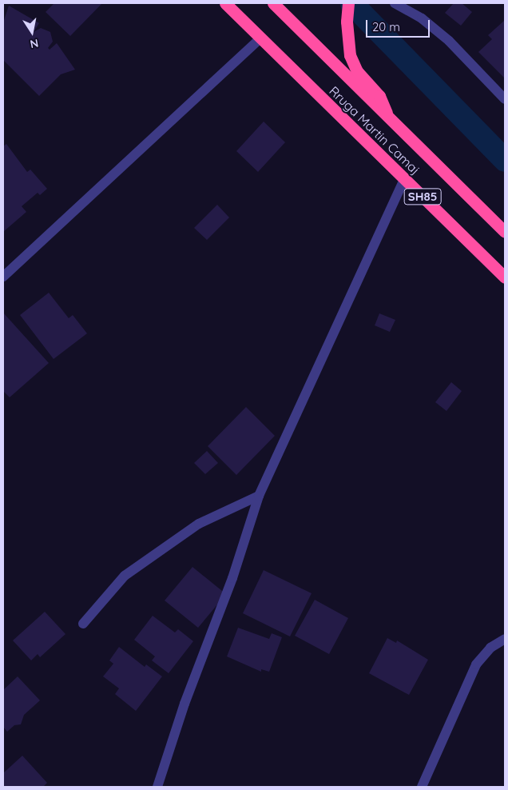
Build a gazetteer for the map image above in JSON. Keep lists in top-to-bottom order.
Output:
{
  "streets": {
    "highway": ["Rruga Martin Camaj", "SH85"]
  },
  "scale_bar": "20 m",
  "north": "bottom"
}
